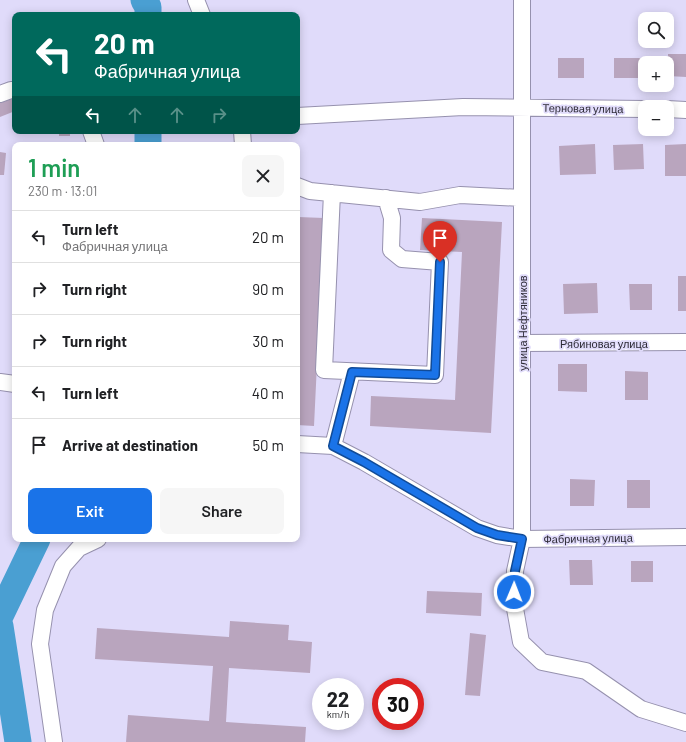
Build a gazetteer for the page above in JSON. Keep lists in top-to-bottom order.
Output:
{
  "streets": {
    "street": [
      "Терновая улица",
      "улица Нефтяников",
      "Рябиновая улица",
      "Фабричная улица"
    ]
  },
  "crossings": [
    ["Терновая улица", "улица Нефтяников"],
    ["улица Нефтяников", "Рябиновая улица"],
    ["улица Нефтяников", "Фабричная улица"]
  ],
  "page": {
    "map_buttons": ["+", "−"],
    "turn": ["20 m", "Фабричная улица"],
    "heading": ["1 min", "230 m · 13:01"],
    "list": [
      {
        "name": "Turn left",
        "note": "Фабричная улица",
        "value": "20 m"
      },
      {
        "name": "Turn right",
        "value": "90 m"
      },
      {
        "name": "Turn right",
        "value": "30 m"
      },
      {
        "name": "Turn left",
        "value": "40 m"
      },
      {
        "name": "Arrive at destination",
        "value": "50 m"
      }
    ],
    "buttons": ["Exit", "Share"],
    "speed": "22 km/h",
    "limit": "30"
  }
}
